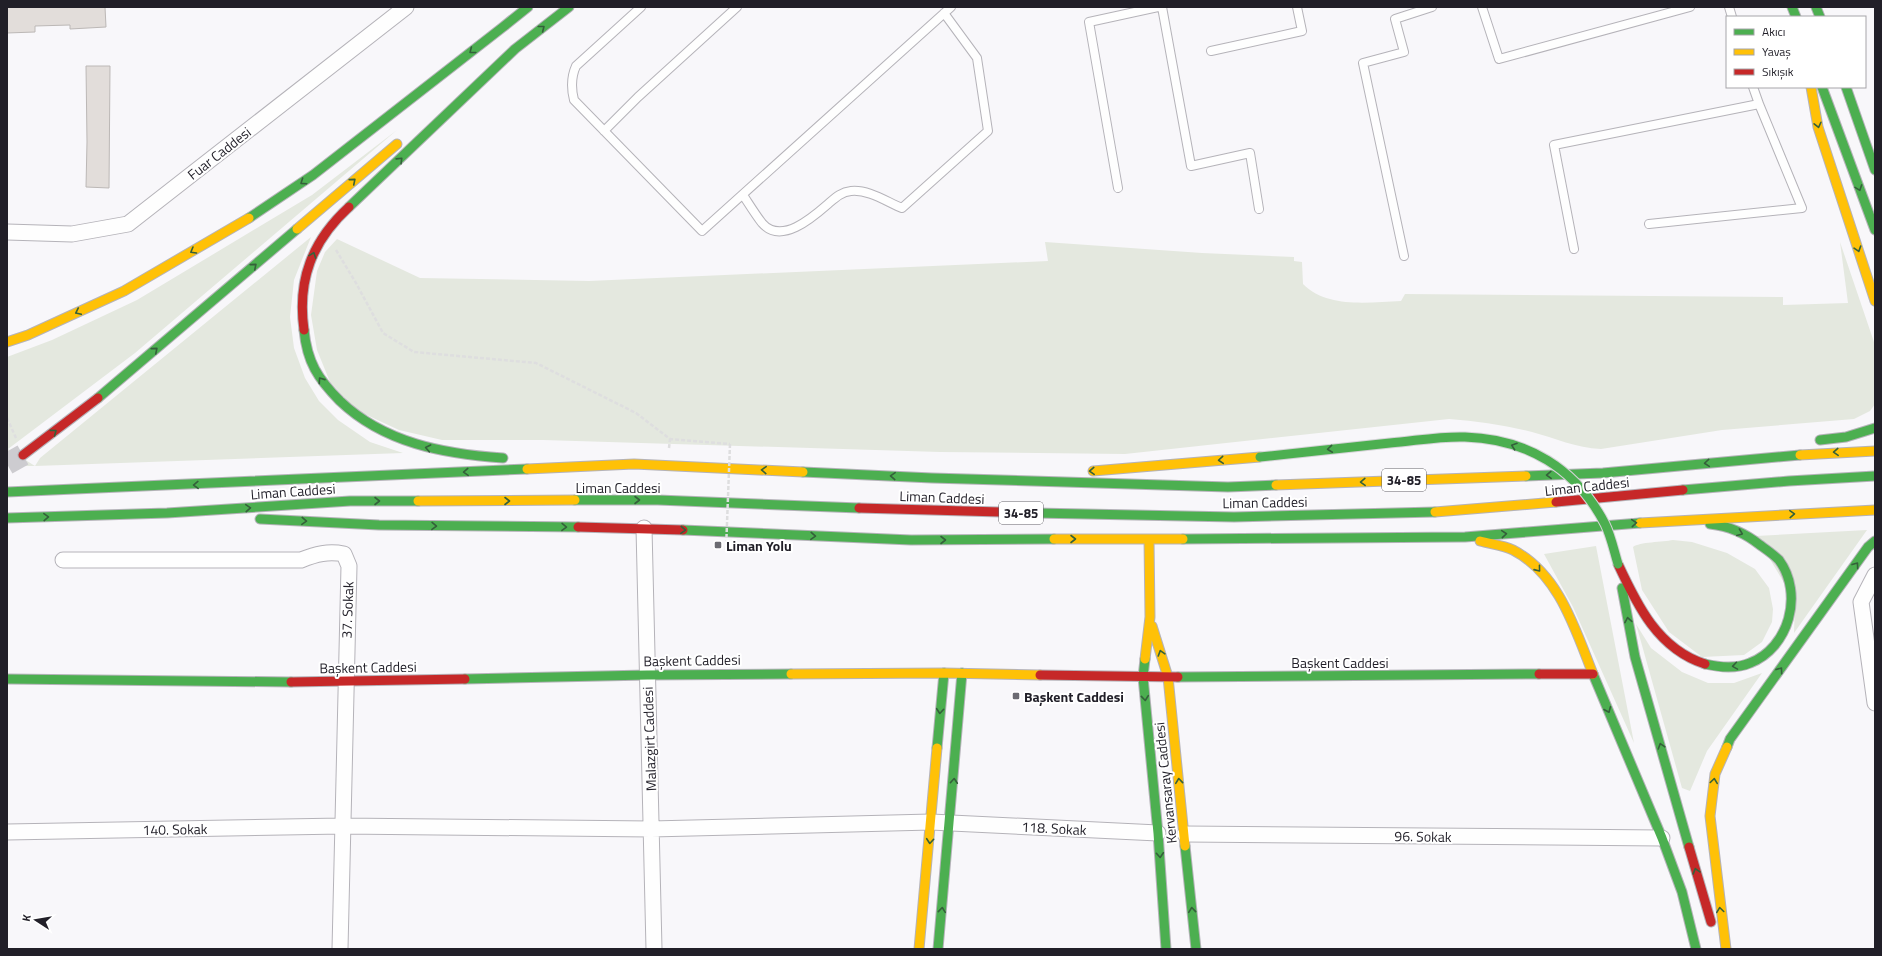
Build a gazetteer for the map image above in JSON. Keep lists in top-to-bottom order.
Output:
{
  "streets": {
    "main road": [
      "34-85",
      "Liman Caddesi",
      "Başkent Caddesi",
      "Kervansaray Caddesi"
    ],
    "street": [
      "Fuar Caddesi",
      "37. Sokak",
      "Malazgirt Caddesi",
      "118. Sokak",
      "140. Sokak",
      "96. Sokak"
    ]
  },
  "crossings": [
    ["37. Sokak", "Başkent Caddesi"],
    ["37. Sokak", "140. Sokak"],
    ["Başkent Caddesi", "Malazgirt Caddesi"],
    ["Başkent Caddesi", "Kervansaray Caddesi"],
    ["Malazgirt Caddesi", "118. Sokak"],
    ["Malazgirt Caddesi", "140. Sokak"],
    ["Kervansaray Caddesi", "118. Sokak"],
    ["Kervansaray Caddesi", "96. Sokak"],
    ["118. Sokak", "140. Sokak"]
  ],
  "places": {
    "transit": ["Liman Yolu", "Başkent Caddesi"]
  },
  "legend": ["Akıcı", "Yavaş", "Sıkışık"],
  "north": "left"
}
